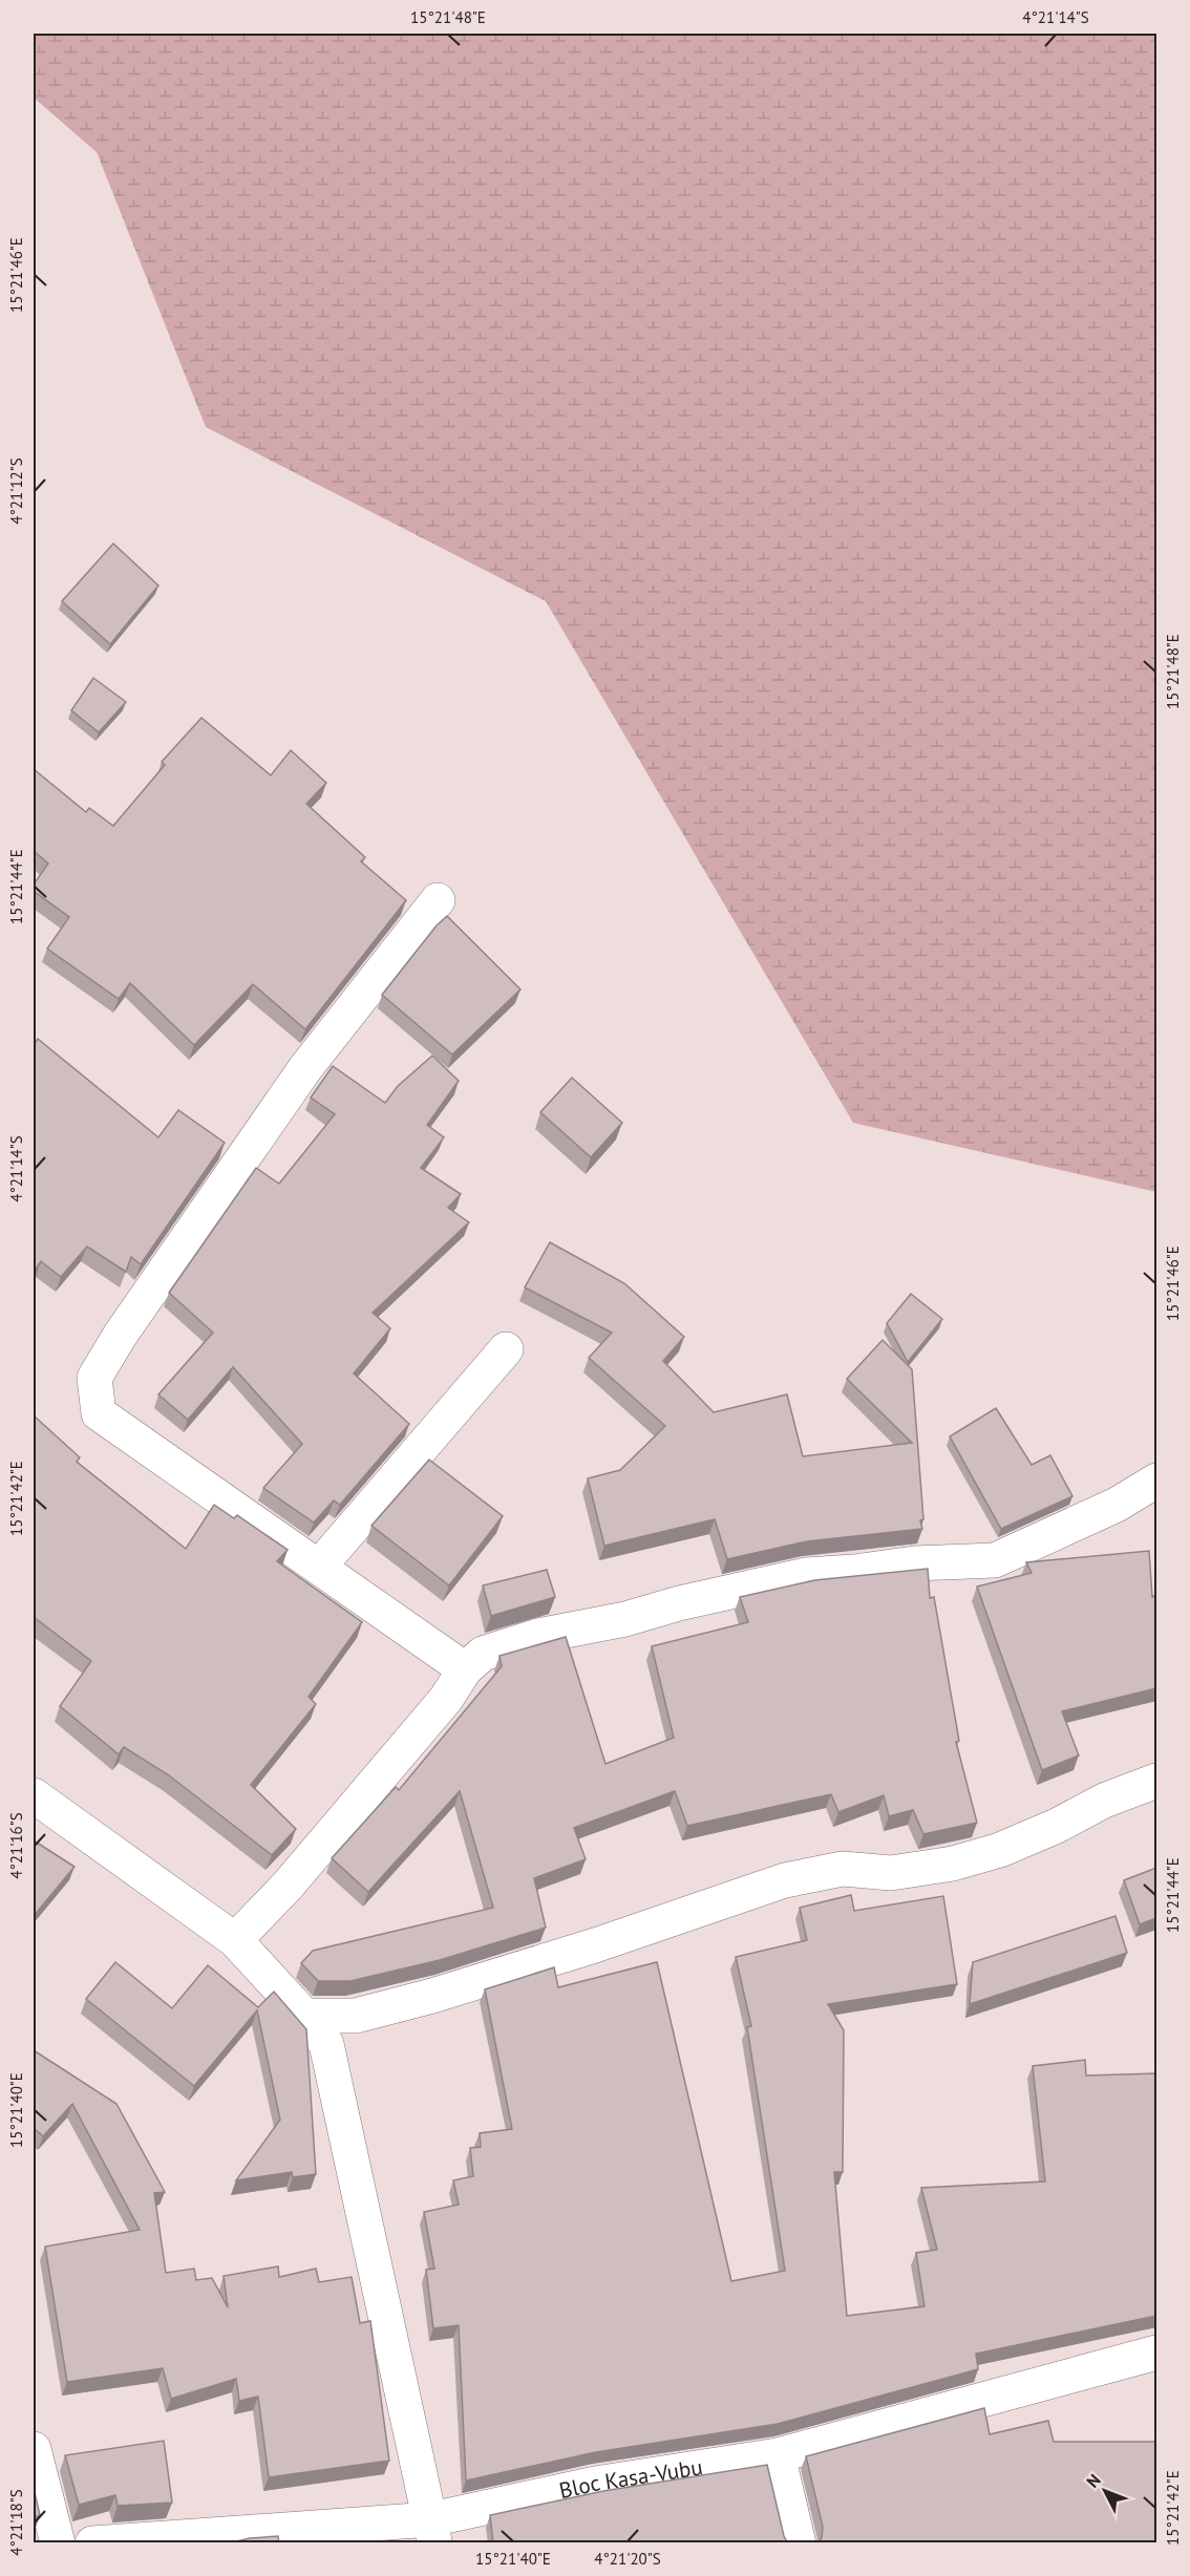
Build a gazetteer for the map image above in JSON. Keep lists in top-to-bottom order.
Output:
{
  "streets": {
    "street": ["Bloc Kasa-Vubu"]
  },
  "north": "top left",
  "coordinates": [
    "15°21'48\"E",
    "4°21'14\"S",
    "15°21'46\"E",
    "4°21'12\"S",
    "15°21'44\"E",
    "15°21'42\"E",
    "4°21'16\"S",
    "15°21'40\"E",
    "4°21'18\"S",
    "4°21'20\"S"
  ]
}
